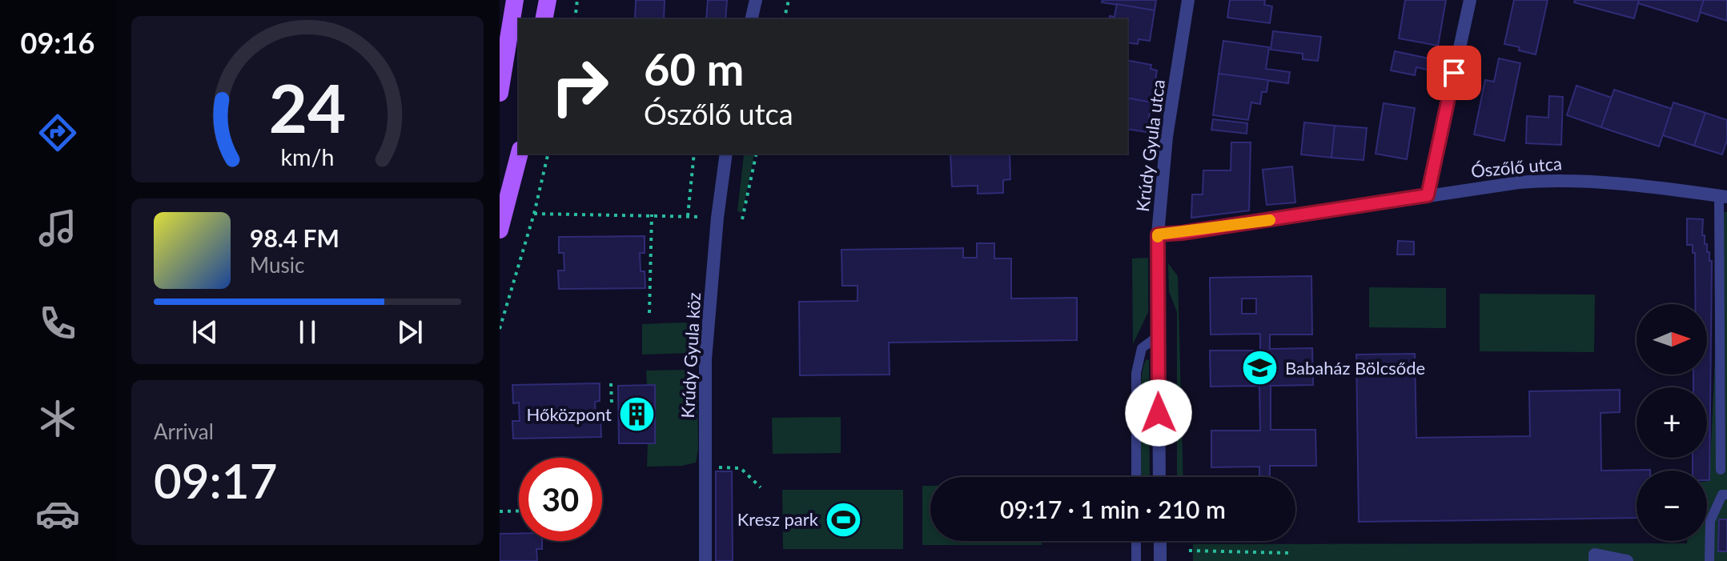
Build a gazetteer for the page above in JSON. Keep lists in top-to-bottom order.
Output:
{
  "streets": {
    "street": ["Krúdy Gyula utca", "Ószőlő utca", "Krúdy Gyula köz"]
  },
  "crossings": [
    ["Krúdy Gyula utca", "Ószőlő utca"]
  ],
  "places": {
    "school or university": ["Babaház Bölcsőde"],
    "building": ["Hőközpont"],
    "sports": ["Kresz park"]
  },
  "north": "right",
  "page": {
    "tabs": "09:16",
    "turn": ["60 m", "Ószőlő utca"],
    "song": ["98.4 FM", "Music"],
    "map_buttons": ["+", "−"],
    "tile": ["Arrival", "09:17"],
    "limit": "30",
    "trip": "09:17 · 1 min · 210 m",
    "gauge": ["24", "km/h"]
  }
}
